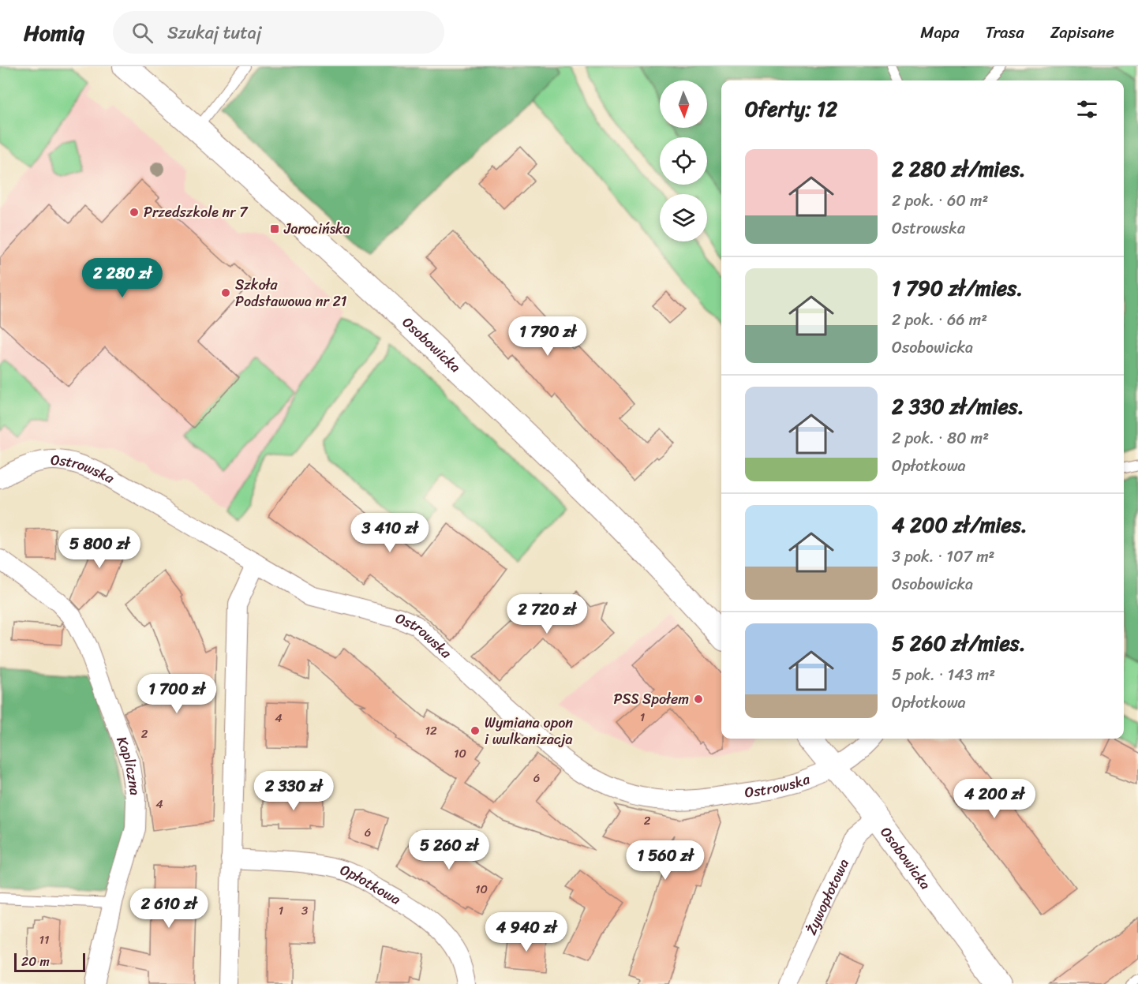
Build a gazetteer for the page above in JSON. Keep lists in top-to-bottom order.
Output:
{
  "streets": {
    "street": [
      "Osobowicka",
      "Ostrowska",
      "Kapliczna",
      "Opłotkowa",
      "Żywopłotowa"
    ]
  },
  "crossings": [
    ["Osobowicka", "Ostrowska"],
    ["Osobowicka", "Żywopłotowa"]
  ],
  "places": {
    "other": [
      "Przedszkole nr 7",
      "Szkoła Podstawowa nr 21",
      "PSS Społem",
      "Wymiana opon i wulkanizacja"
    ],
    "transit": ["Jarocińska"]
  },
  "house_numbers": [
    "1",
    "4",
    "12",
    "2",
    "10",
    "6",
    "4",
    "2",
    "6",
    "10",
    "1",
    "3",
    "11"
  ],
  "scale_bar": "20 m",
  "north": "bottom",
  "page": {
    "header": "Homiq",
    "search": "Szukaj tutaj",
    "nav": ["Mapa", "Trasa", "Zapisane"],
    "heading": "Oferty: 12",
    "list": [
      {
        "name": "2 280 zł/mies.",
        "note": "2 pok. · 60 m² · Ostrowska"
      },
      {
        "name": "1 790 zł/mies.",
        "note": "2 pok. · 66 m² · Osobowicka"
      },
      {
        "name": "2 330 zł/mies.",
        "note": "2 pok. · 80 m² · Opłotkowa"
      },
      {
        "name": "4 200 zł/mies.",
        "note": "3 pok. · 107 m² · Osobowicka"
      },
      {
        "name": "5 260 zł/mies.",
        "note": "5 pok. · 143 m² · Opłotkowa"
      }
    ],
    "price": [
      "2 280 zł",
      "1 790 zł",
      "3 410 zł",
      "5 800 zł",
      "2 720 zł",
      "1 700 zł",
      "2 330 zł",
      "4 200 zł",
      "5 260 zł",
      "1 560 zł",
      "2 610 zł",
      "4 940 zł"
    ],
    "scale": "20 m"
  }
}
